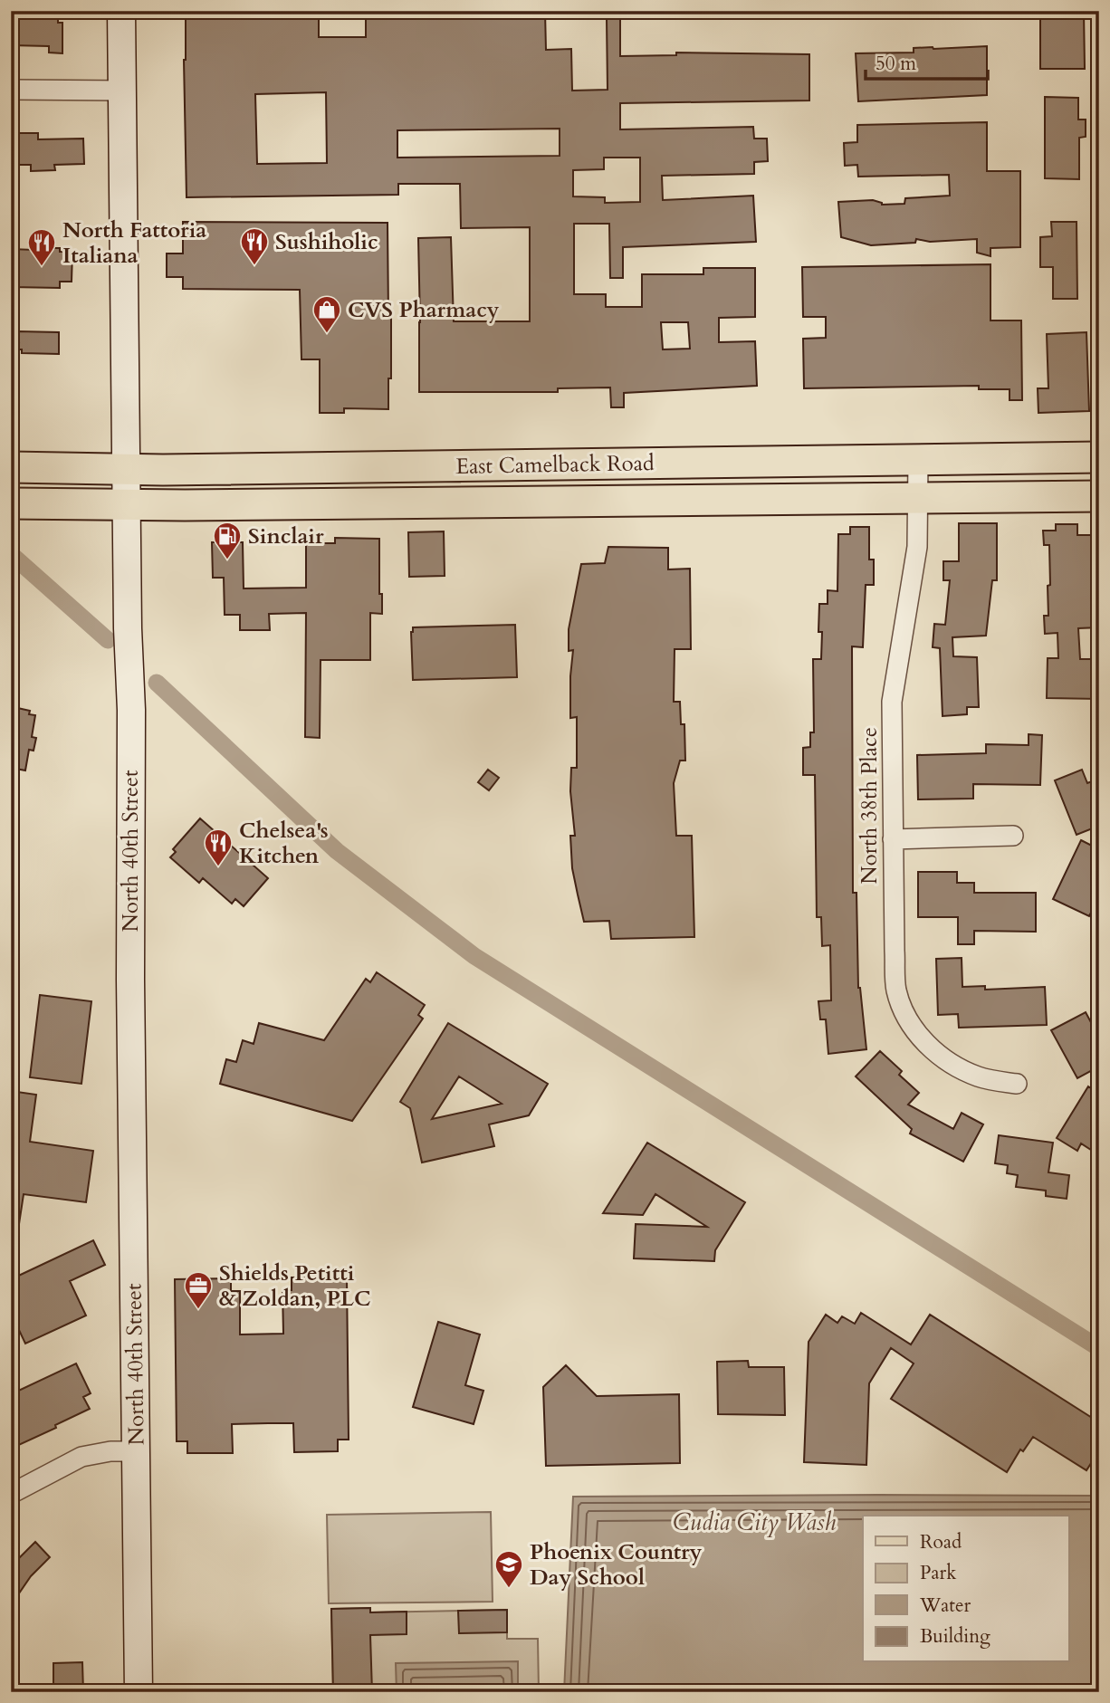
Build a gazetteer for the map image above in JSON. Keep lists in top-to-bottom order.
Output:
{
  "streets": {
    "main road": ["East Camelback Road", "North 40th Street"],
    "street": ["North 38th Place"]
  },
  "crossings": [
    ["East Camelback Road", "North 38th Place"],
    ["East Camelback Road", "North 40th Street"]
  ],
  "water": ["Cudia City Wash"],
  "places": {
    "restaurant": ["Sushiholic", "North Fattoria Italiana", "Chelsea's Kitchen"],
    "shop": ["CVS Pharmacy"],
    "fuel station": ["Sinclair"],
    "office": ["Shields Petitti & Zoldan, PLC"],
    "school or university": ["Phoenix Country Day School"]
  },
  "legend": [
    "Road",
    "Park",
    "Water",
    "Building"
  ],
  "scale_bar": "50 m"
}
